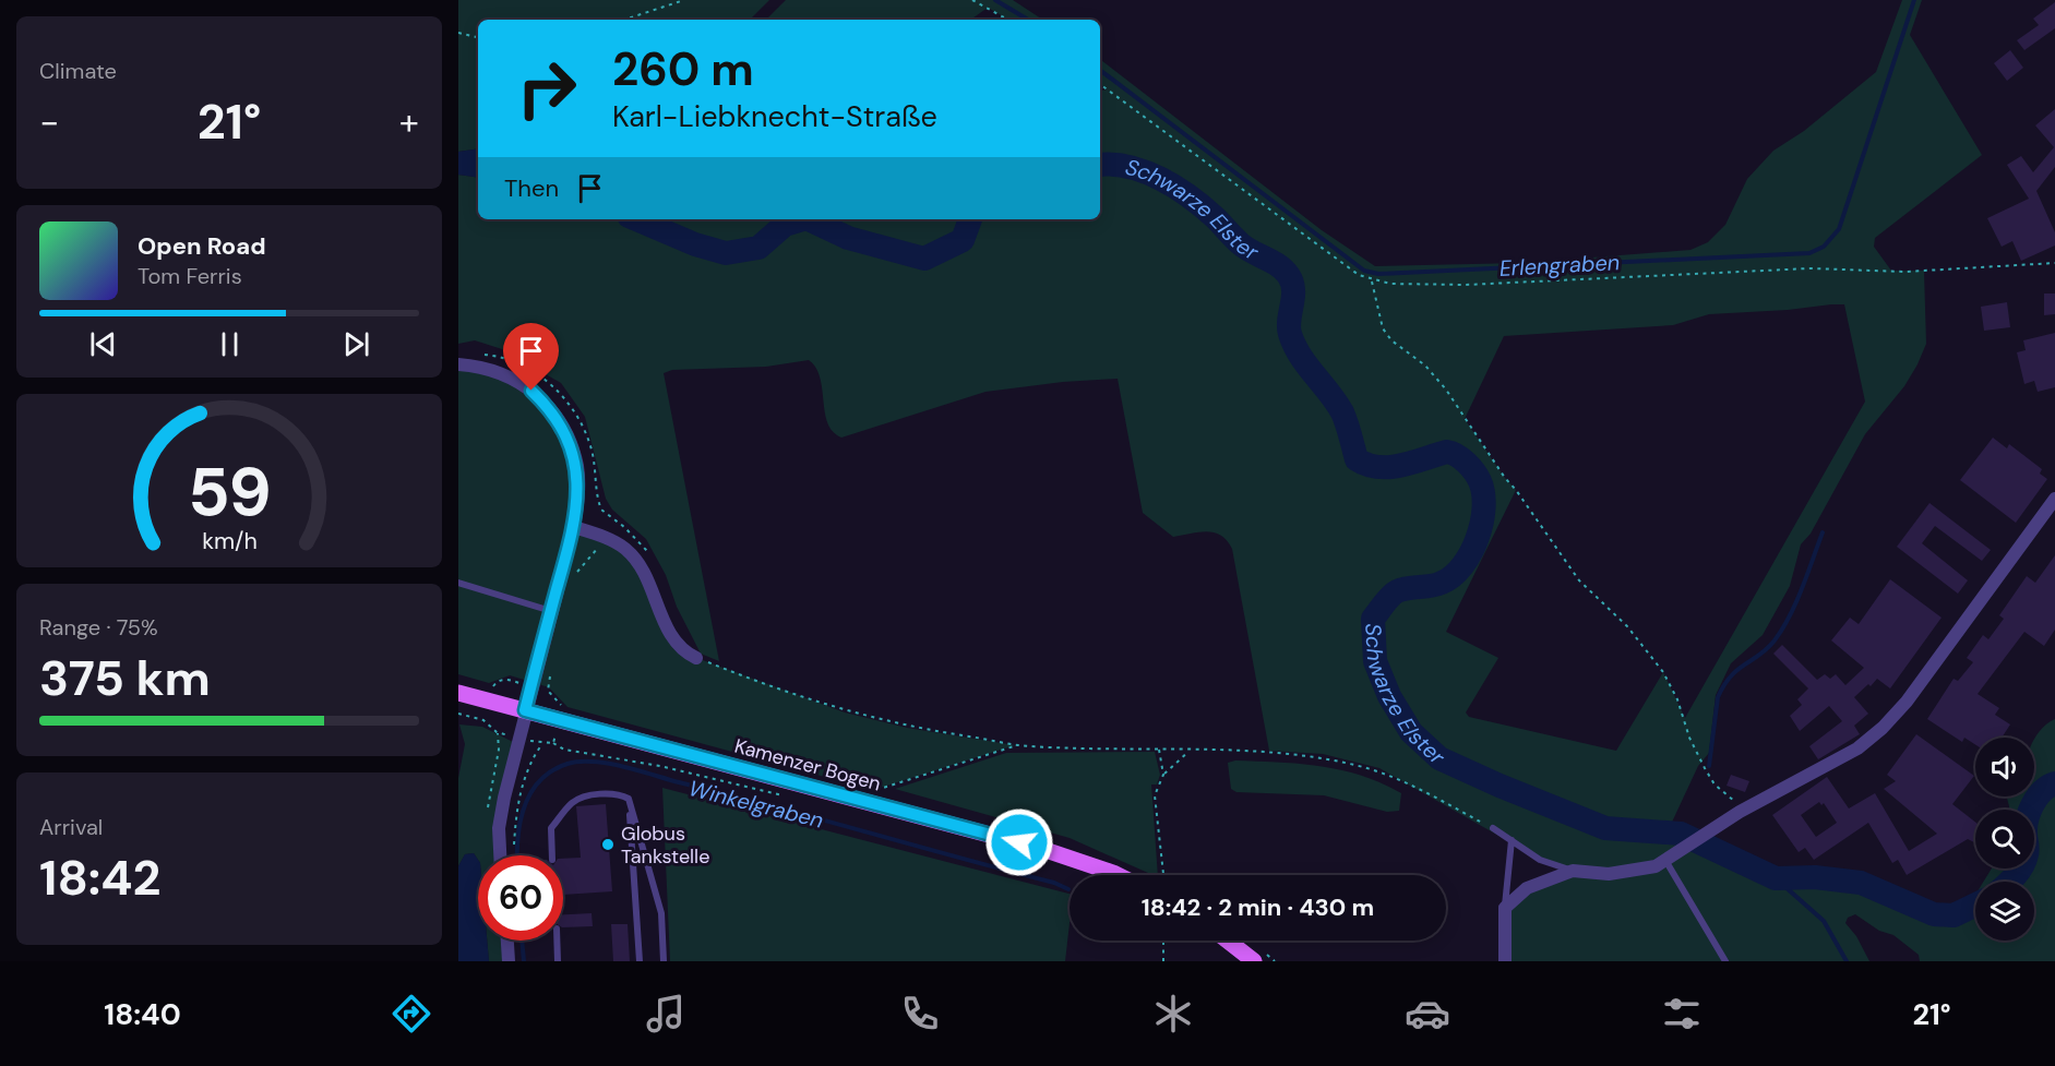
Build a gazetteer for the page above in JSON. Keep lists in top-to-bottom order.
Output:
{
  "streets": {
    "main road": ["Kamenzer Bogen"]
  },
  "water": ["Schwarze Elster", "Erlengraben", "Winkelgraben"],
  "places": ["Globus Tankstelle"],
  "page": {
    "tile": [
      "Climate",
      ["Range · 75%", "375 km"],
      ["Arrival", "18:42"]
    ],
    "turn": ["260 m", "Karl-Liebknecht-Straße"],
    "heat": ["−", "21°", "+"],
    "then": "Then",
    "song": ["Open Road", "Tom Ferris"],
    "limit": "60",
    "trip": "18:42 · 2 min · 430 m",
    "tabs": ["18:40", "21°"],
    "gauge": ["59", "km/h"]
  }
}
